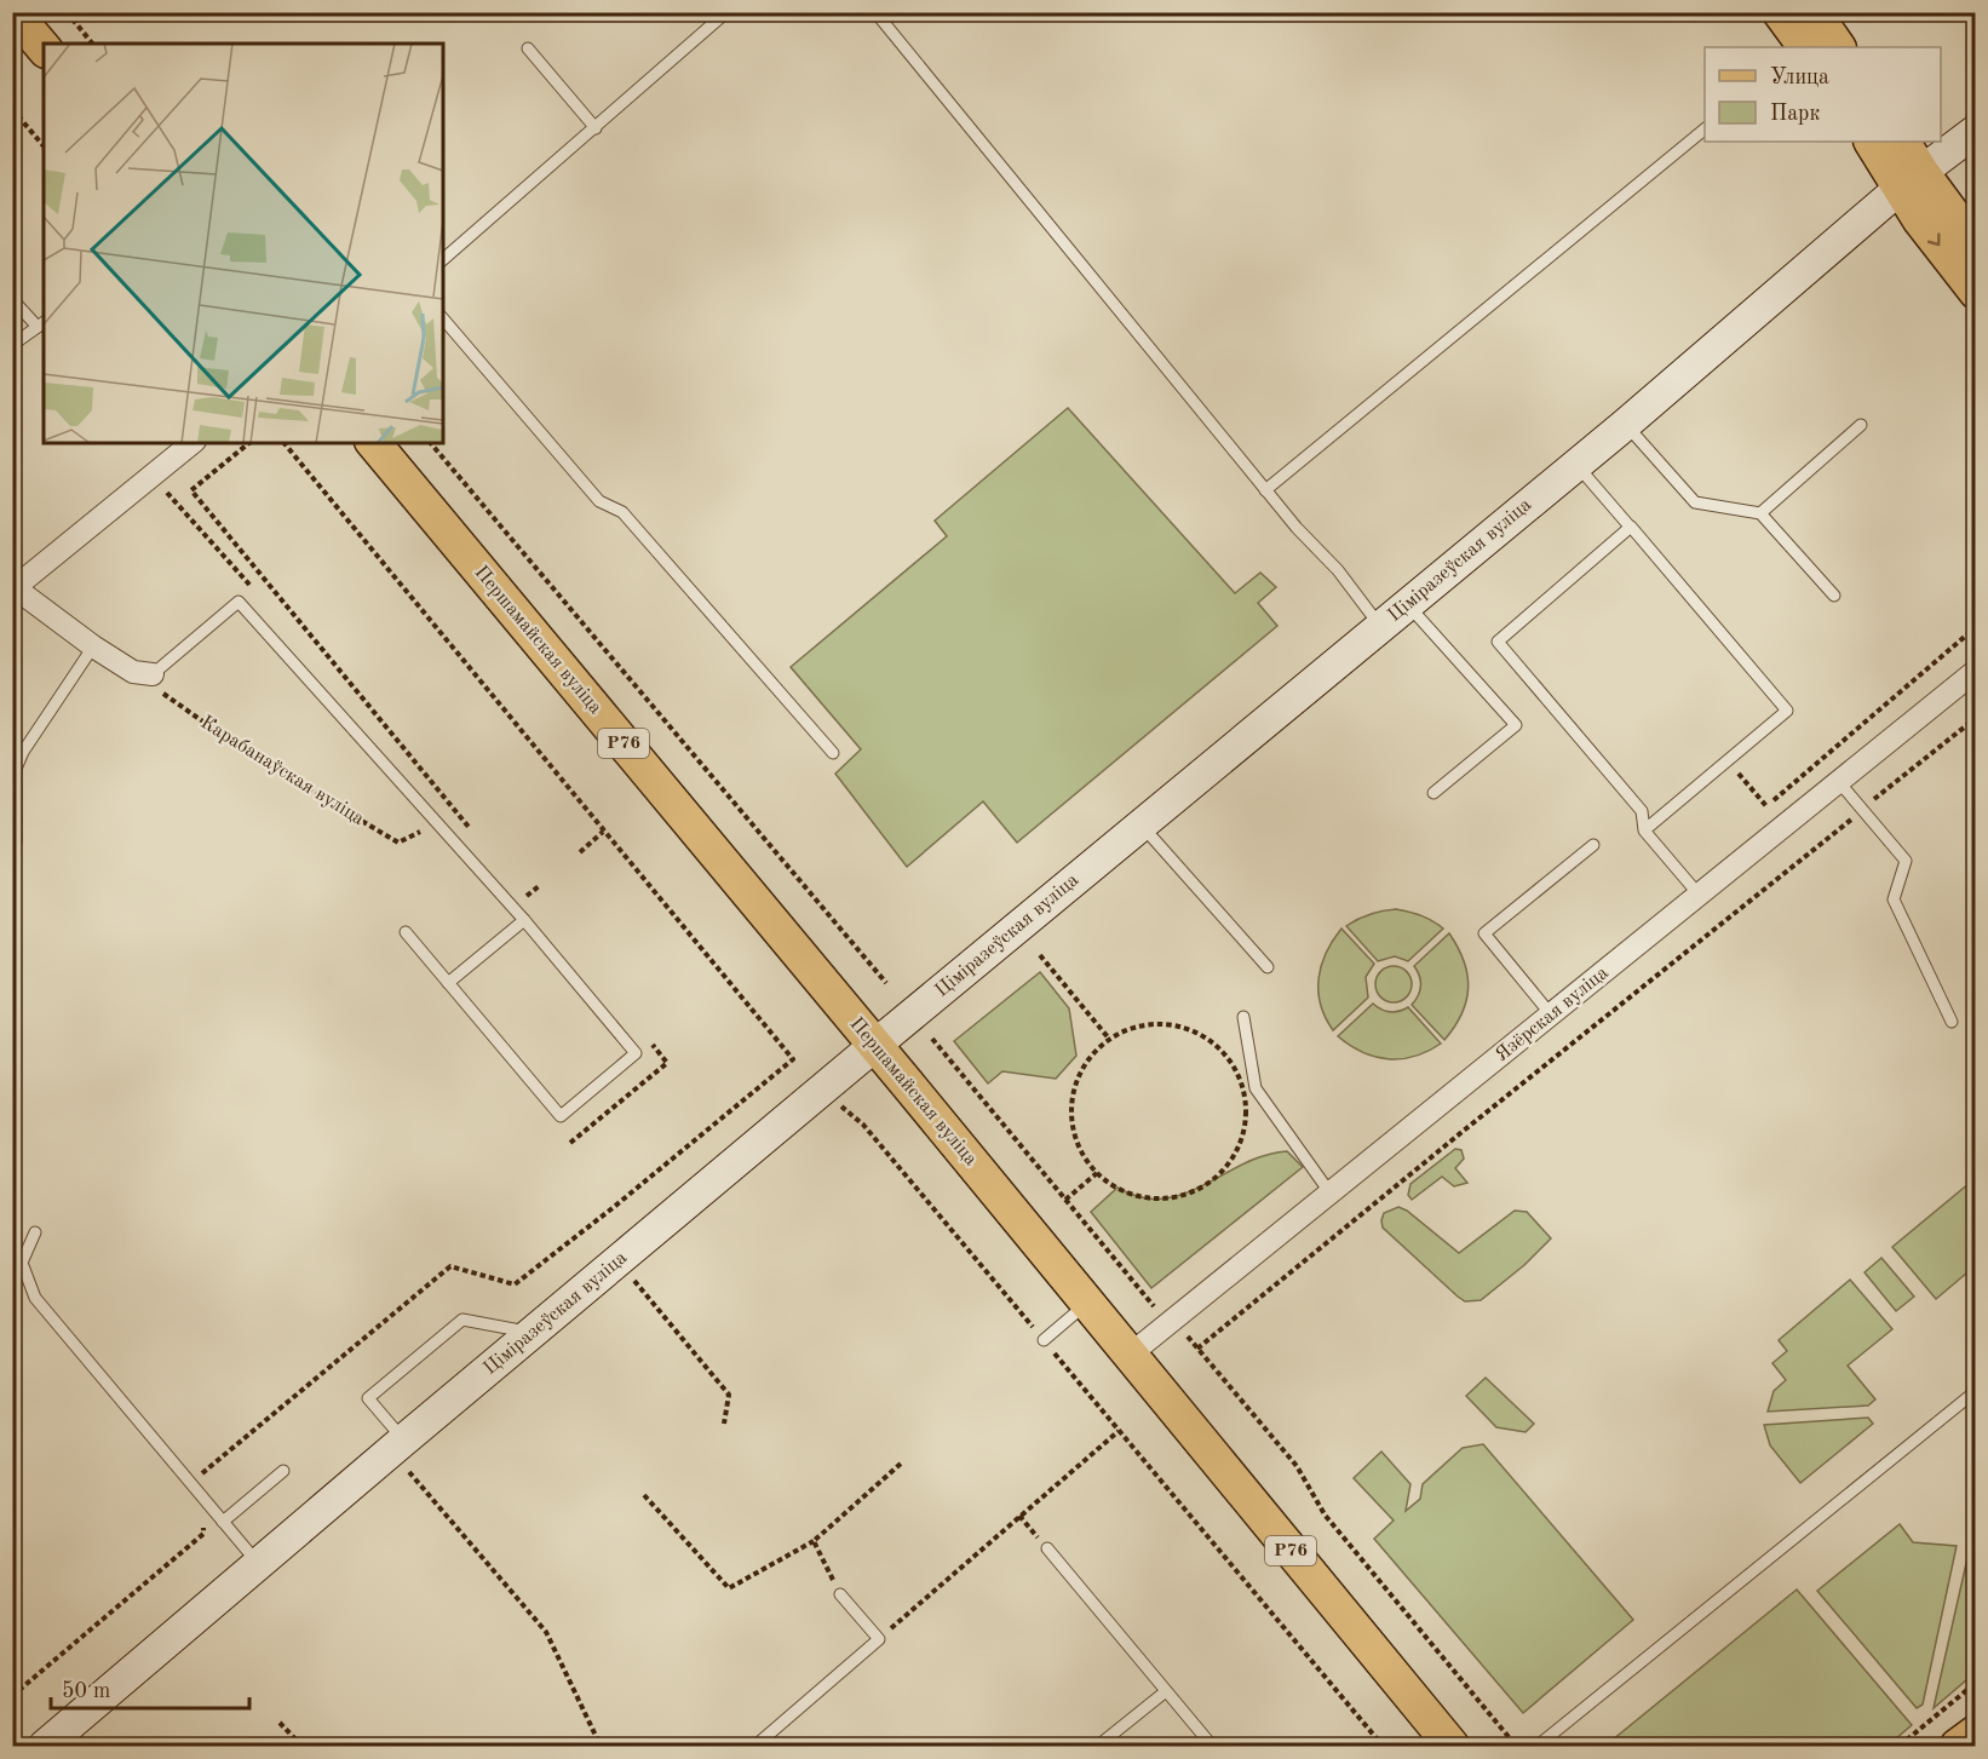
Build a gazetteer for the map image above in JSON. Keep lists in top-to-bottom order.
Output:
{
  "streets": {
    "main road": ["Ціміразеўская вуліца", "Першамайская вуліца", "Р76"],
    "street": ["Язёрская вуліца"],
    "path": ["Карабанаўская вуліца"]
  },
  "crossings": [
    ["Ціміразеўская вуліца", "Першамайская вуліца"],
    ["Першамайская вуліца", "Язёрская вуліца"]
  ],
  "legend": ["Улица", "Парк"],
  "scale_bar": "50 m"
}
